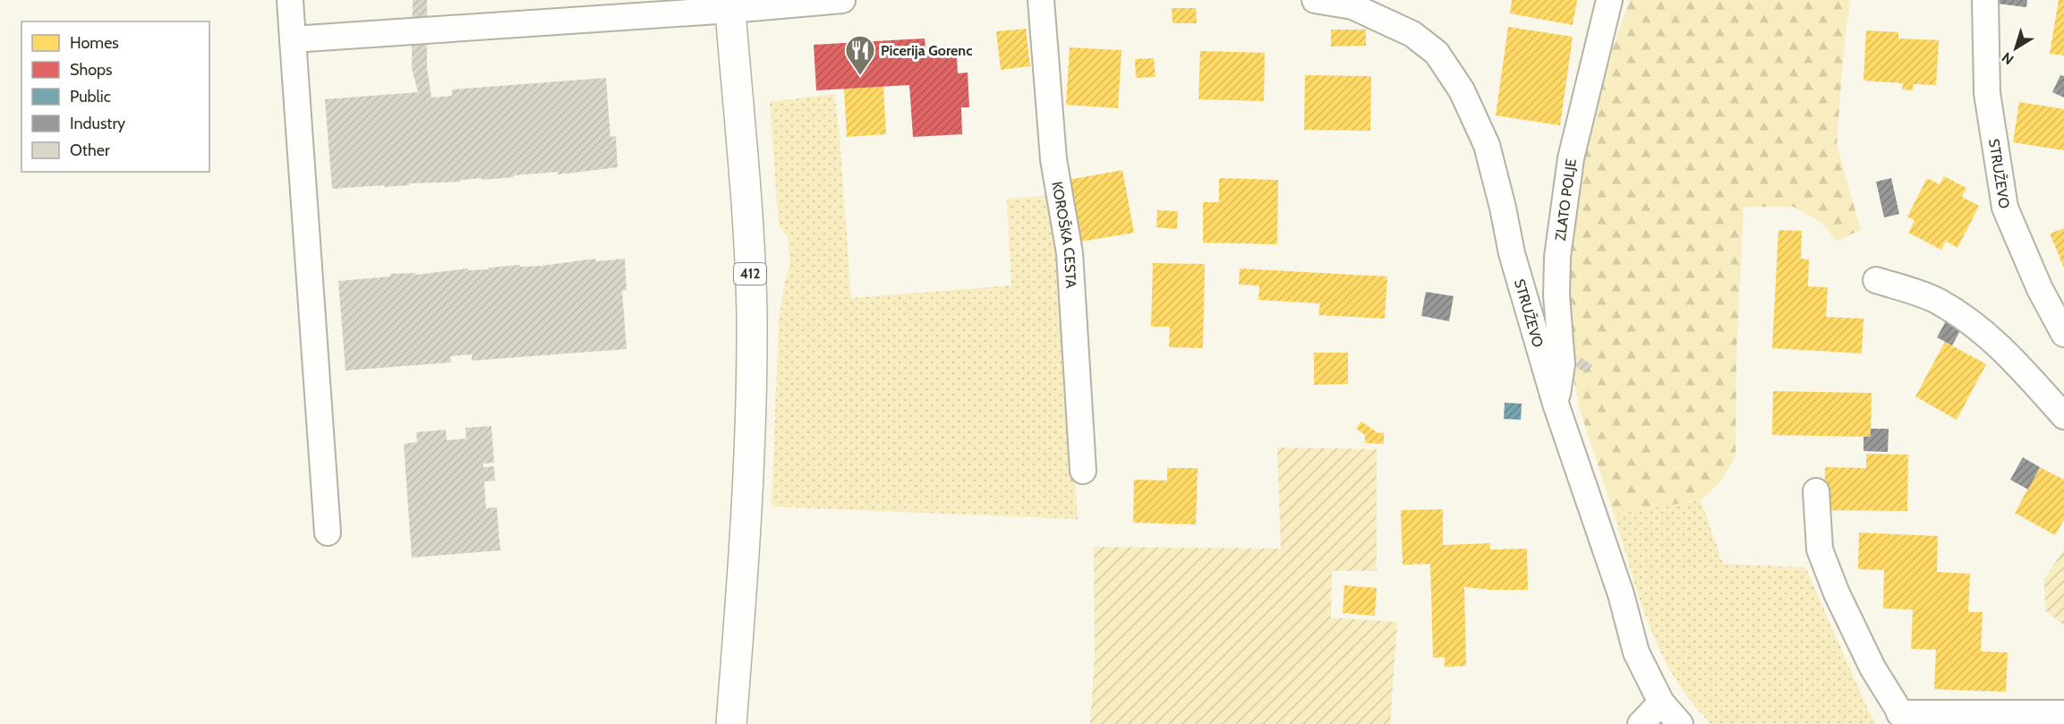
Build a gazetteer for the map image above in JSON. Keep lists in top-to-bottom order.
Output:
{
  "streets": {
    "main road": ["412"],
    "street": ["STRUŽEVO", "ZLATO POLJE", "KOROŠKA CESTA"]
  },
  "crossings": [
    ["STRUŽEVO", "ZLATO POLJE"]
  ],
  "places": {
    "restaurant": ["Picerija Gorenc"]
  },
  "legend": [
    "Homes",
    "Shops",
    "Public",
    "Industry",
    "Other"
  ],
  "north": "bottom left"
}
